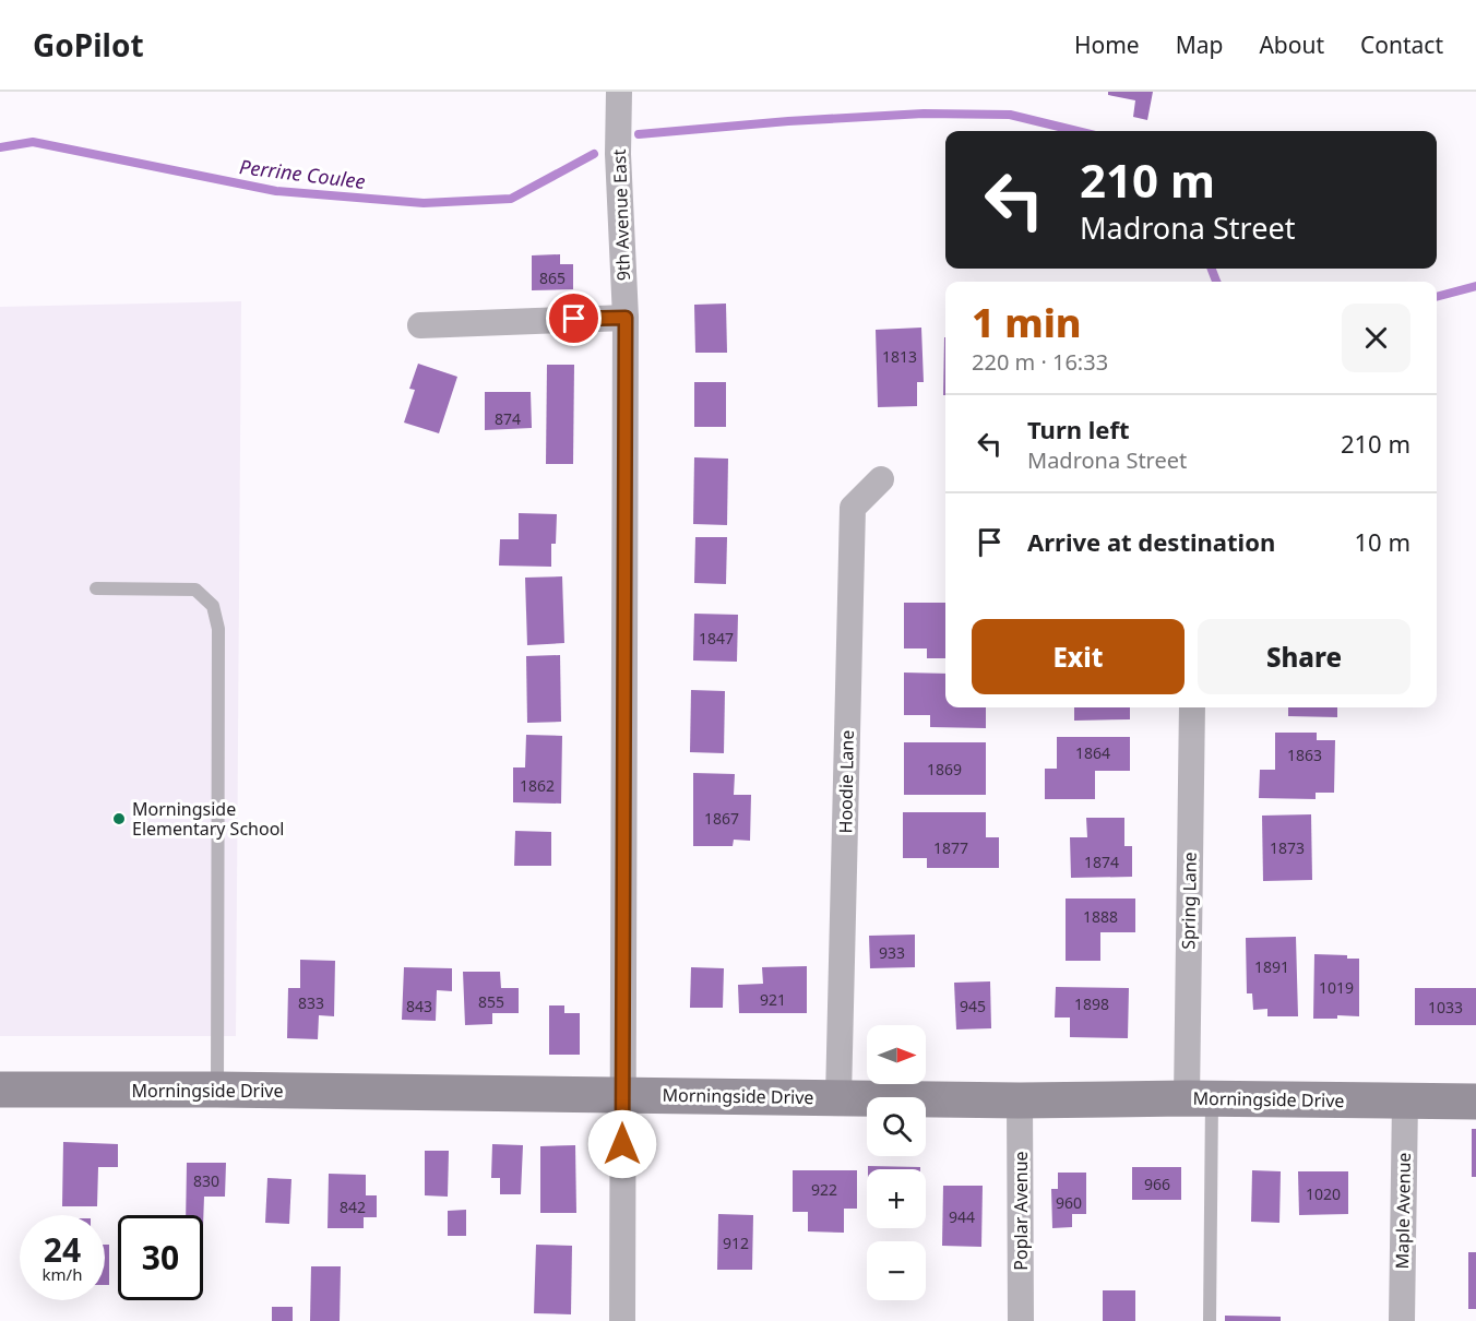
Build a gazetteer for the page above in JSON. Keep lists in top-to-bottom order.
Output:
{
  "streets": {
    "street": [
      "9th Avenue East",
      "Hoodie Lane",
      "Spring Lane",
      "Morningside Drive",
      "Poplar Avenue",
      "Maple Avenue"
    ]
  },
  "crossings": [
    ["9th Avenue East", "Morningside Drive"],
    ["Hoodie Lane", "Morningside Drive"],
    ["Spring Lane", "Morningside Drive"],
    ["Morningside Drive", "Poplar Avenue"],
    ["Morningside Drive", "Maple Avenue"]
  ],
  "water": ["Perrine Coulee"],
  "places": ["Morningside Elementary School"],
  "house_numbers": [
    "865",
    "1813",
    "874",
    "1847",
    "1864",
    "1863",
    "1869",
    "1862",
    "1867",
    "1877",
    "1873",
    "1874",
    "1888",
    "933",
    "1891",
    "1019",
    "921",
    "855",
    "833",
    "1898",
    "843",
    "945",
    "1033",
    "830",
    "966",
    "922",
    "1020",
    "960",
    "842",
    "944",
    "912"
  ],
  "north": "right",
  "page": {
    "header": "GoPilot",
    "nav": [
      "Home",
      "Map",
      "About",
      "Contact"
    ],
    "turn": ["210 m", "Madrona Street"],
    "heading": ["1 min", "220 m · 16:33"],
    "list": [
      {
        "name": "Turn left",
        "note": "Madrona Street",
        "value": "210 m"
      },
      {
        "name": "Arrive at destination",
        "value": "10 m"
      }
    ],
    "buttons": ["Exit", "Share"],
    "map_buttons": ["+", "−"],
    "speed": "24 km/h",
    "limit": "30"
  }
}
